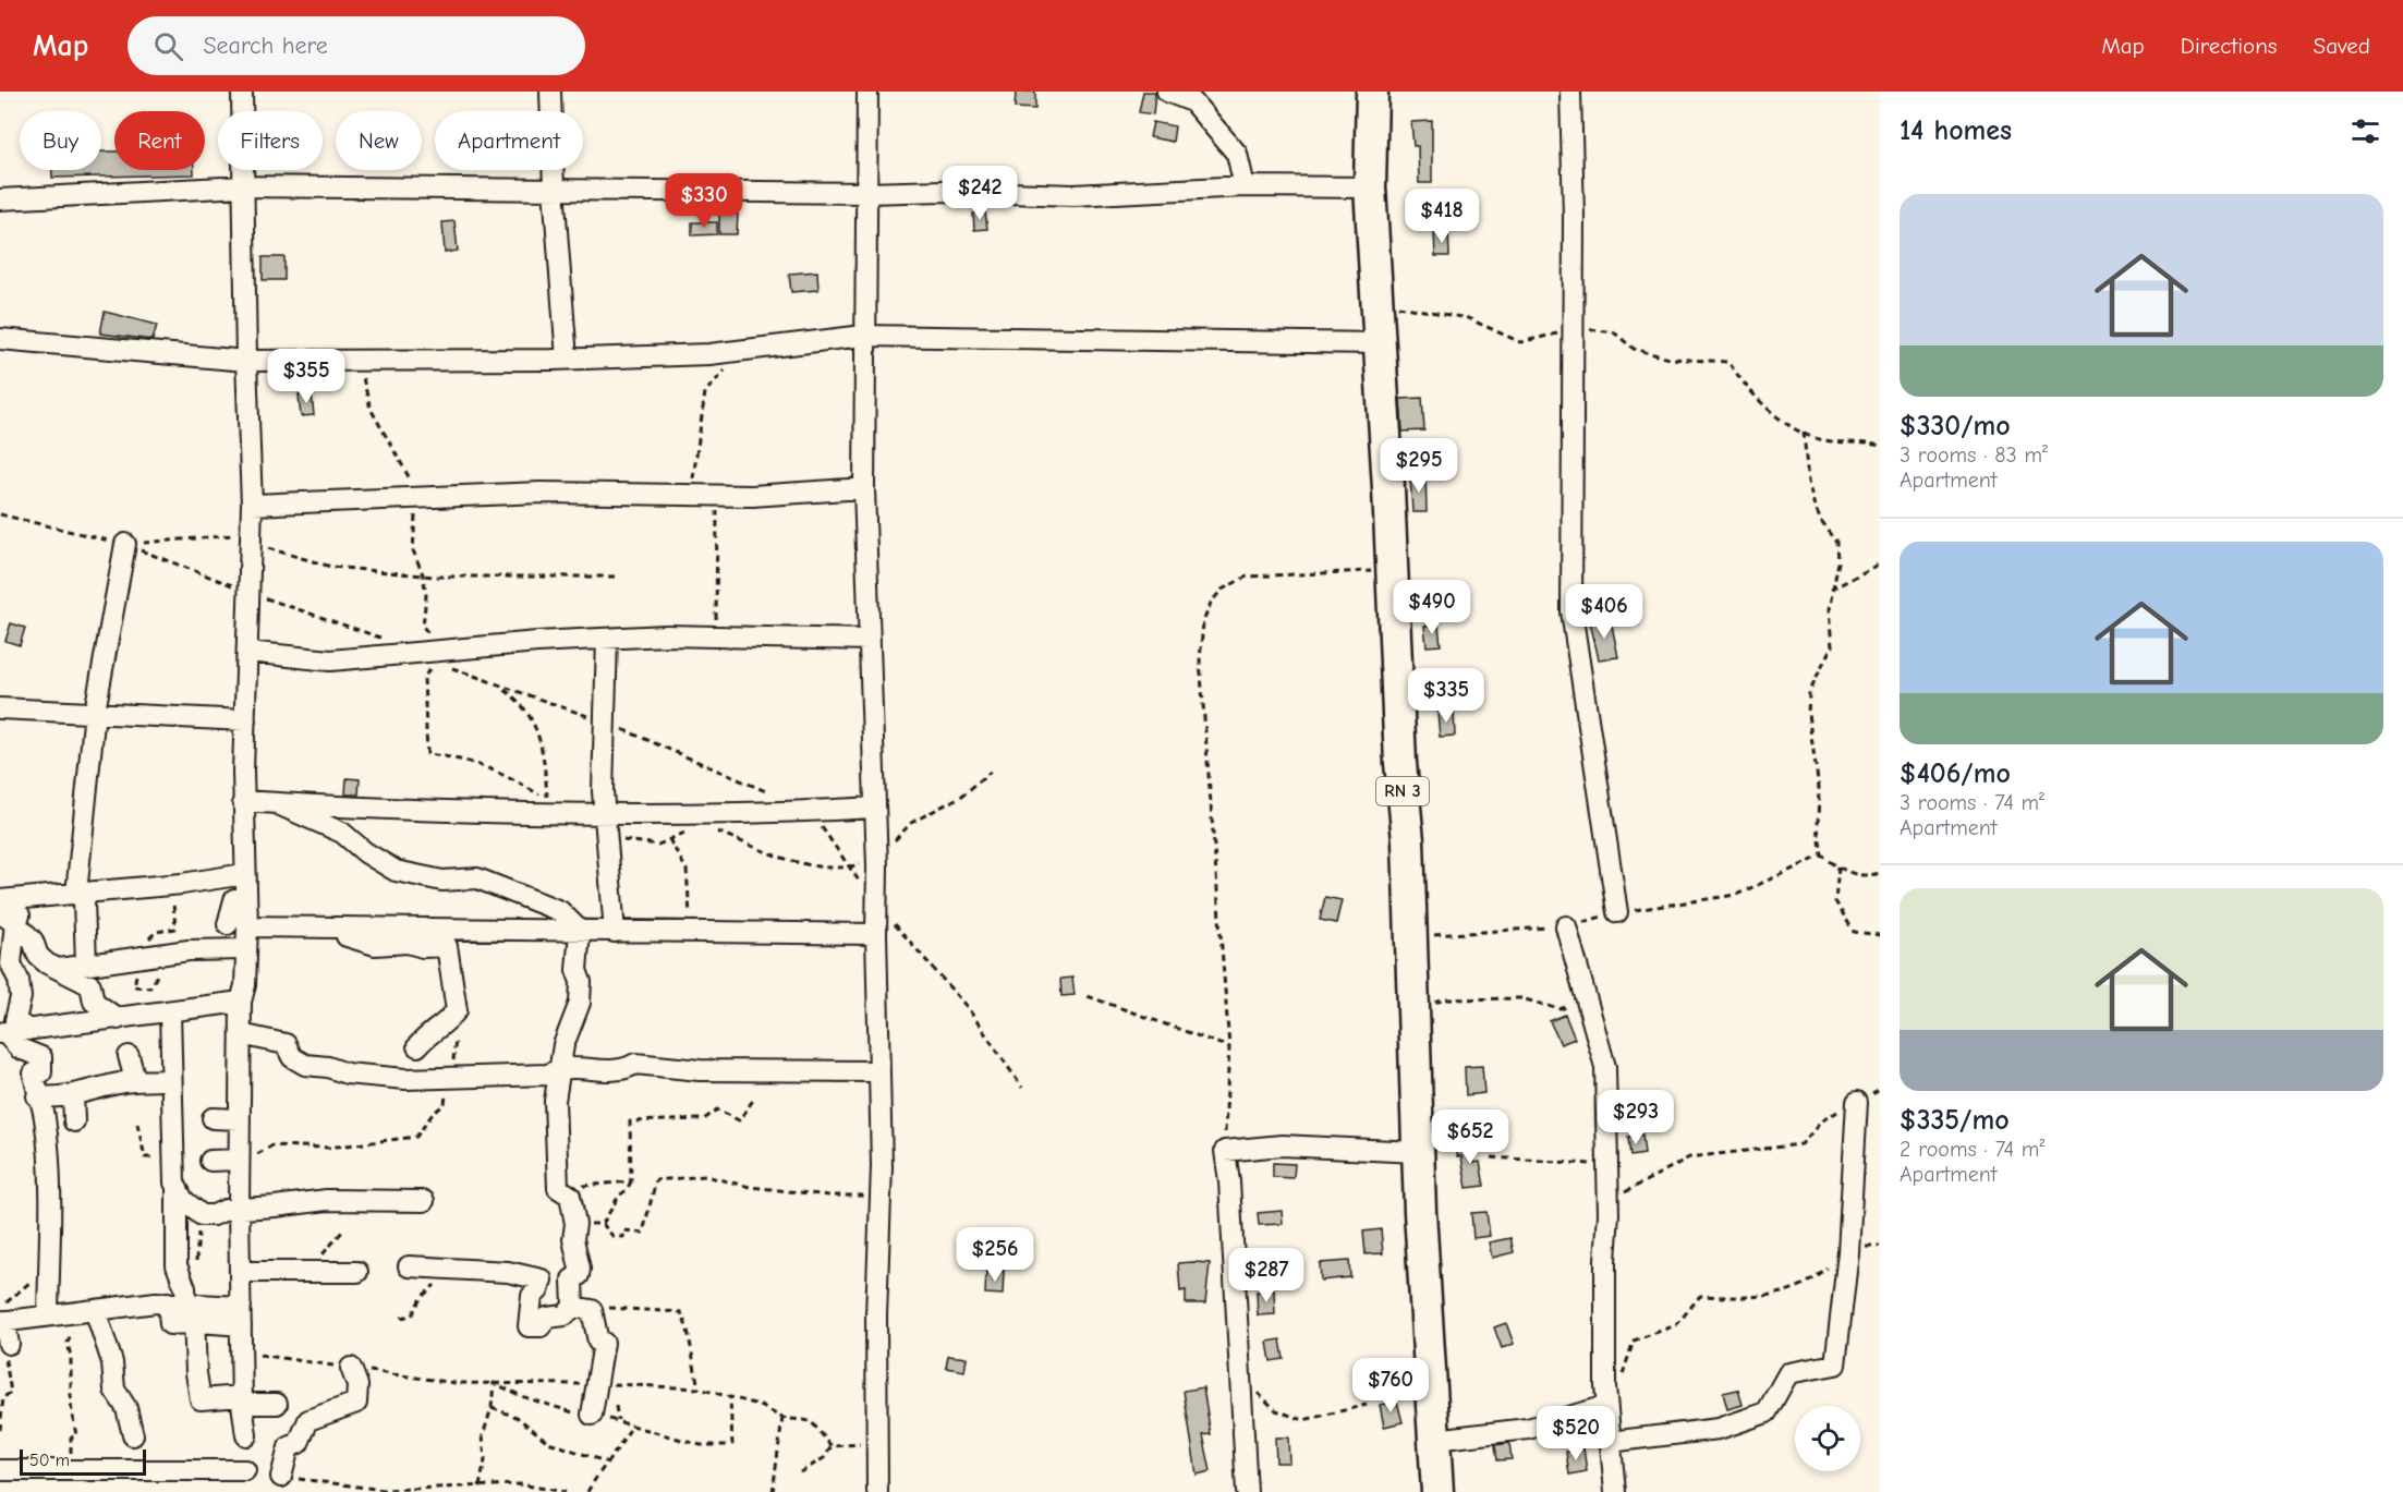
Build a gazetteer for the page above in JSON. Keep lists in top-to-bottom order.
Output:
{
  "streets": {
    "highway": ["RN 3"]
  },
  "scale_bar": "50 m",
  "page": {
    "header": "Map",
    "search": "Search here",
    "nav": ["Map", "Directions", "Saved"],
    "heading": "14 homes",
    "chip": [
      "Buy",
      "Rent",
      "Filters",
      "New",
      "Apartment"
    ],
    "price": [
      "$242",
      "$330",
      "$418",
      "$355",
      "$295",
      "$490",
      "$406",
      "$335",
      "$293",
      "$652",
      "$256",
      "$287",
      "$760",
      "$520"
    ],
    "list": [
      {
        "name": "$330/mo",
        "note": "3 rooms · 83 m² · Apartment"
      },
      {
        "name": "$406/mo",
        "note": "3 rooms · 74 m² · Apartment"
      },
      {
        "name": "$335/mo",
        "note": "2 rooms · 74 m² · Apartment"
      }
    ],
    "scale": "50 m"
  }
}
